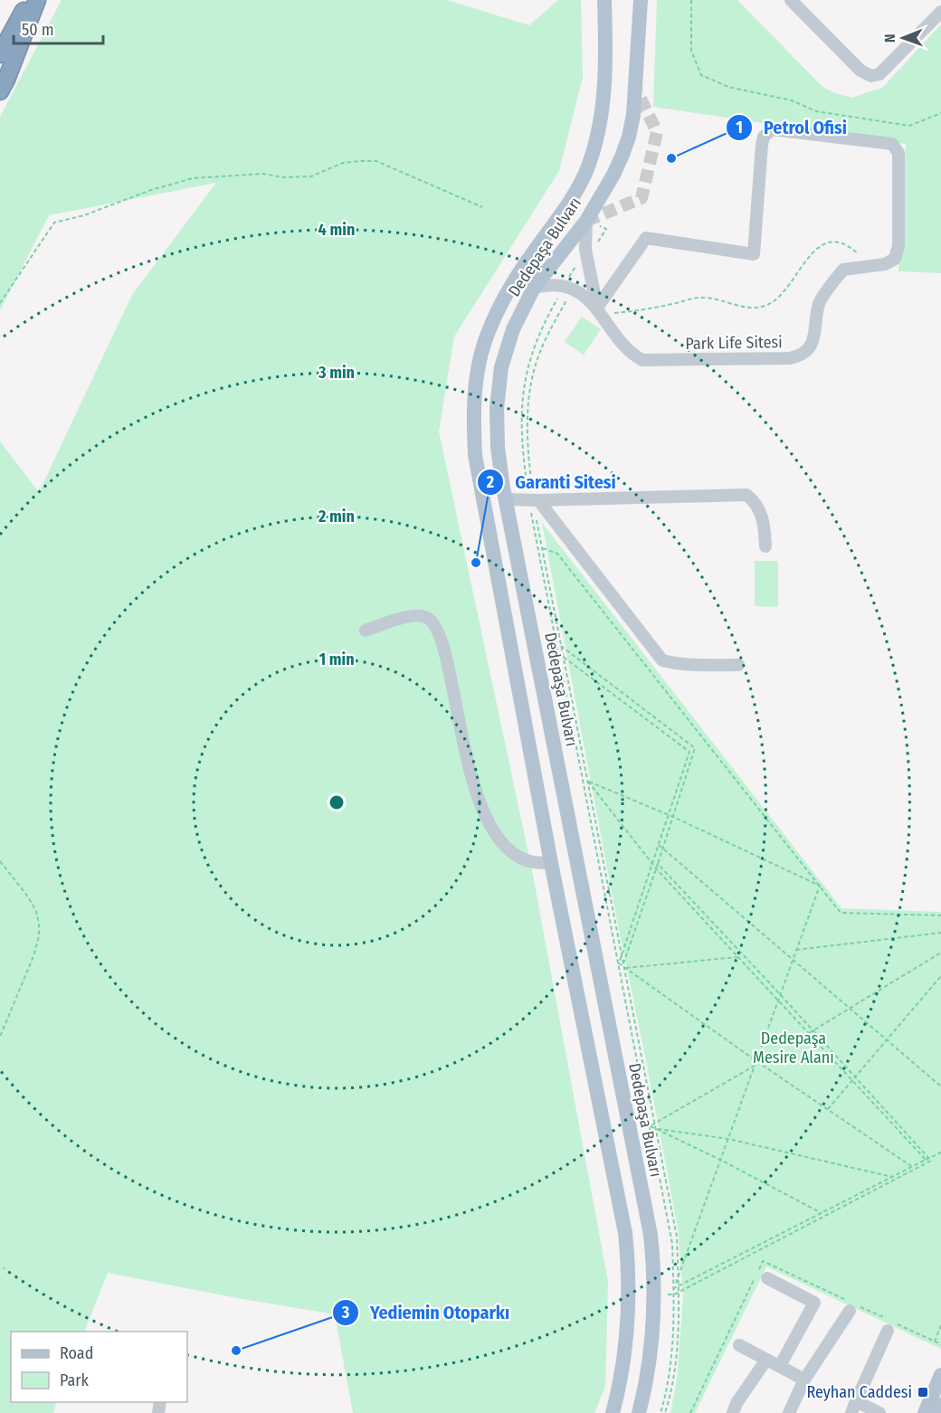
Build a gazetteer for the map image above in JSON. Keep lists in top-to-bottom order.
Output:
{
  "streets": {
    "main road": ["Dedepaşa Bulvarı"],
    "lane": ["Park Life Sitesi"]
  },
  "parks": ["Dedepaşa Mesire Alanı"],
  "places": {
    "other": ["Petrol Ofisi", "Garanti Sitesi", "Yediemin Otoparkı"],
    "transit": ["Reyhan Caddesi"]
  },
  "legend": ["Road", "Park"],
  "scale_bar": "50 m",
  "north": "left",
  "rings": [
    "4 min",
    "3 min",
    "2 min",
    "1 min"
  ]
}
